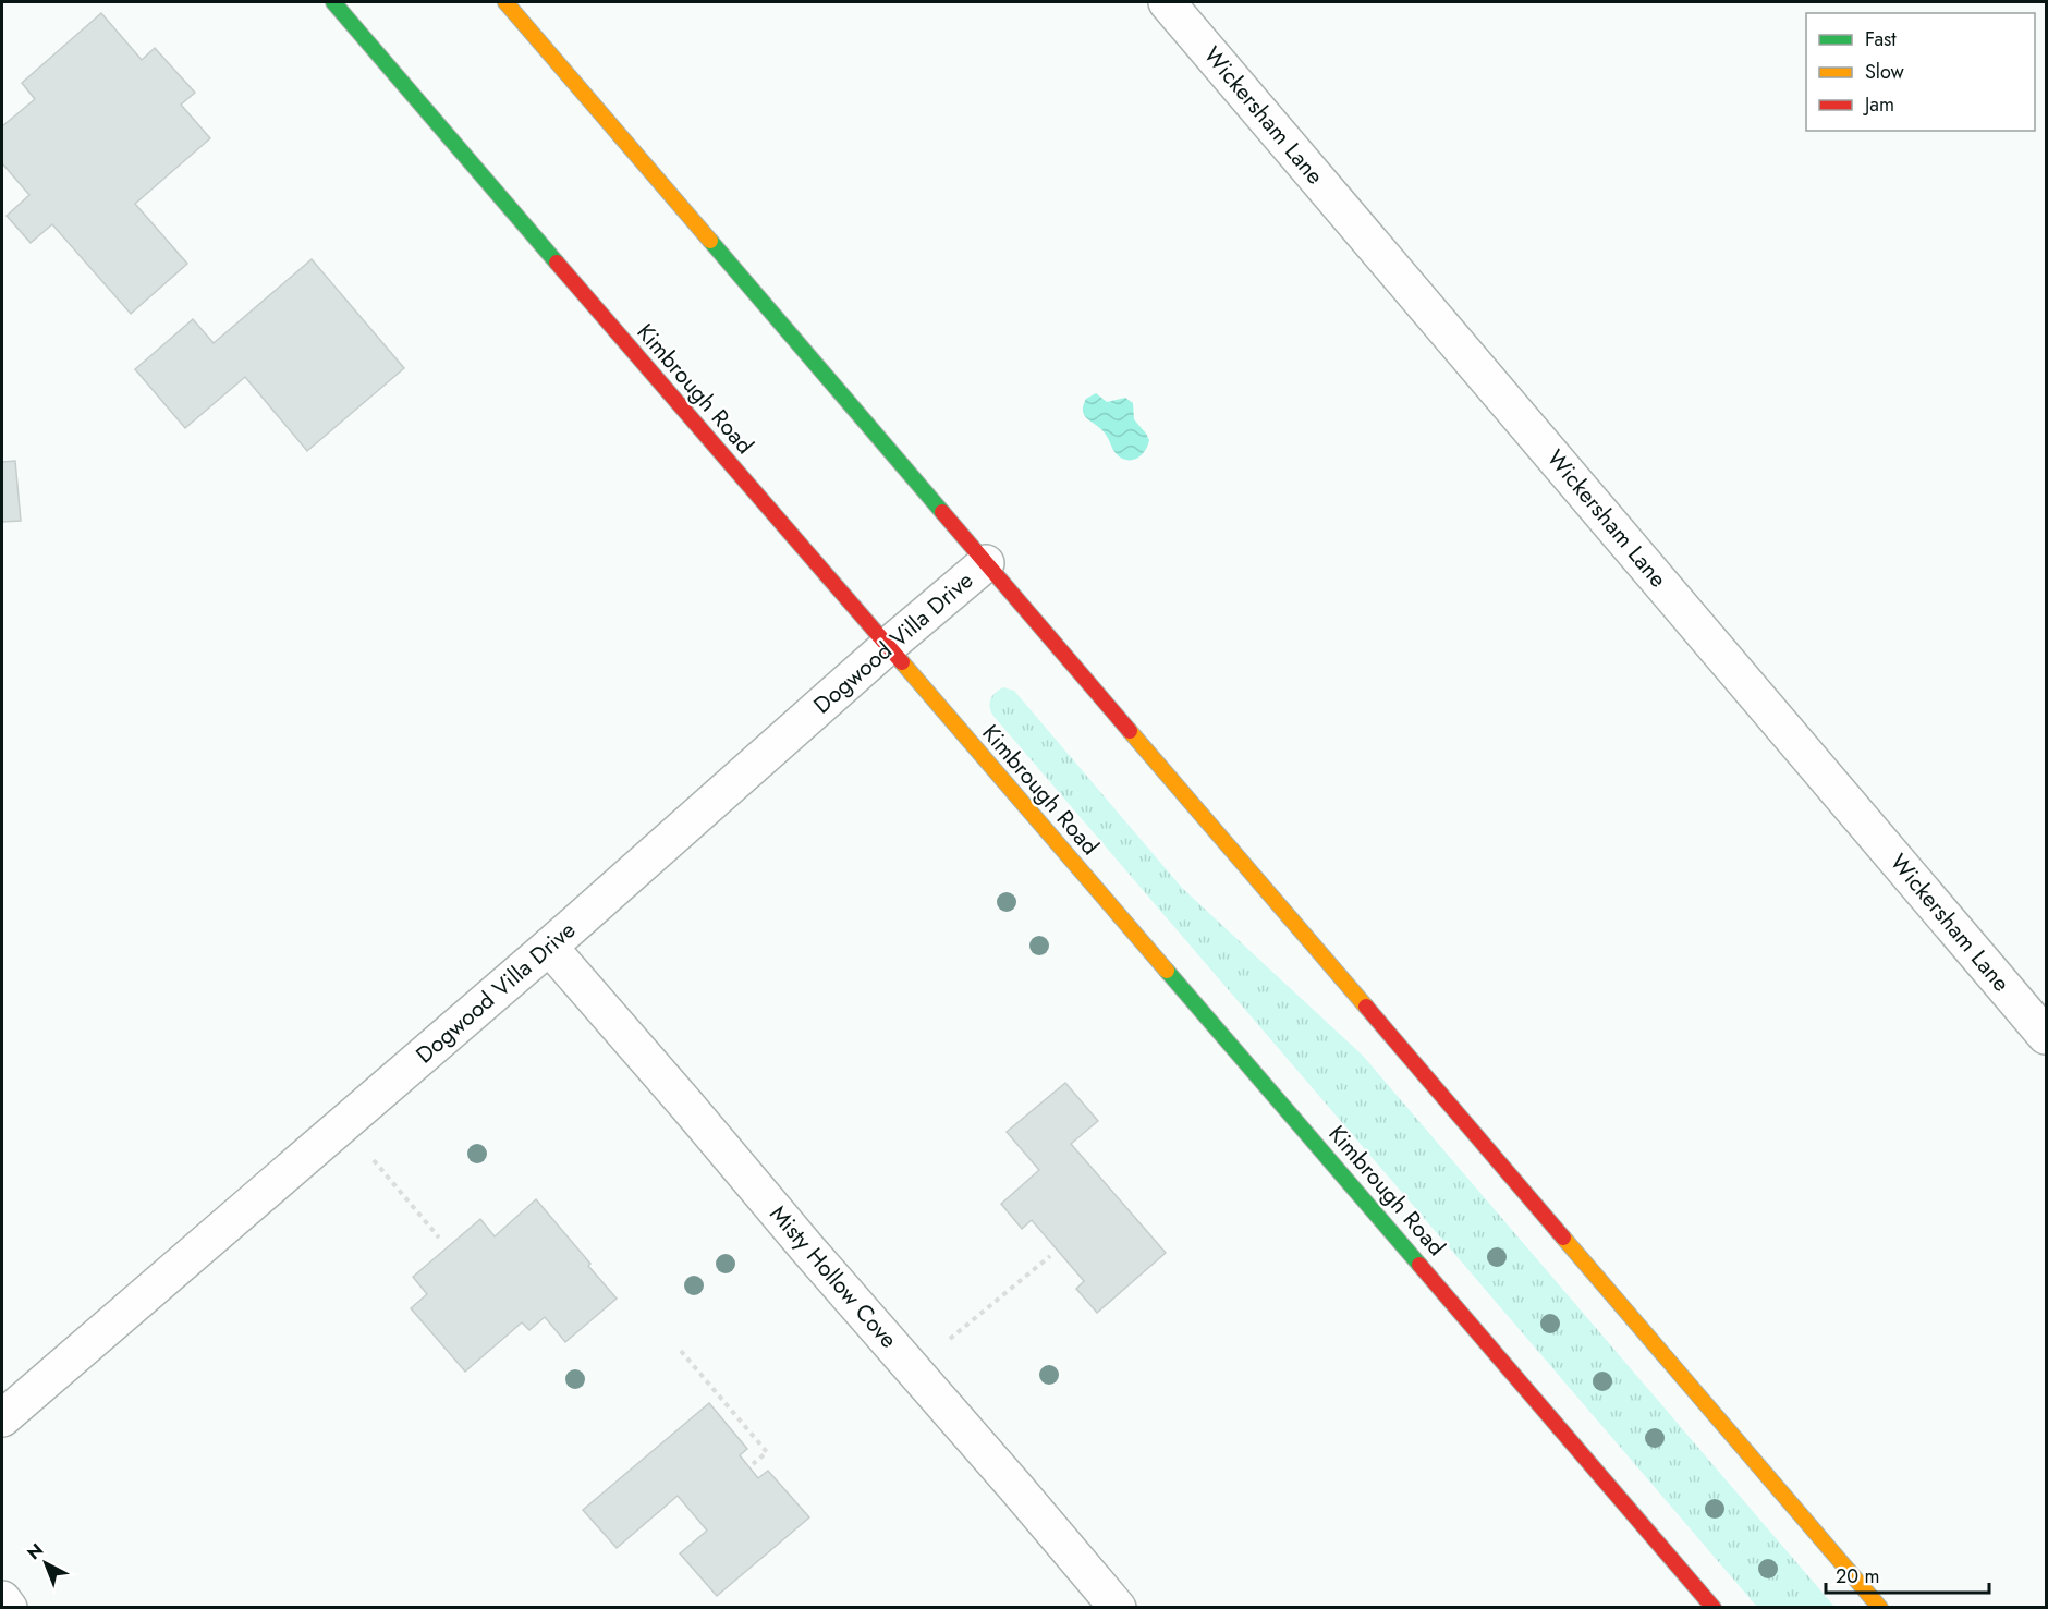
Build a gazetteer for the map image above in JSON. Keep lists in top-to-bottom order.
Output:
{
  "streets": {
    "street": [
      "Wickersham Lane",
      "Kimbrough Road",
      "Dogwood Villa Drive",
      "Misty Hollow Cove"
    ]
  },
  "crossings": [
    ["Kimbrough Road", "Dogwood Villa Drive"],
    ["Dogwood Villa Drive", "Misty Hollow Cove"]
  ],
  "legend": ["Fast", "Slow", "Jam"],
  "scale_bar": "20 m",
  "north": "top left"
}
